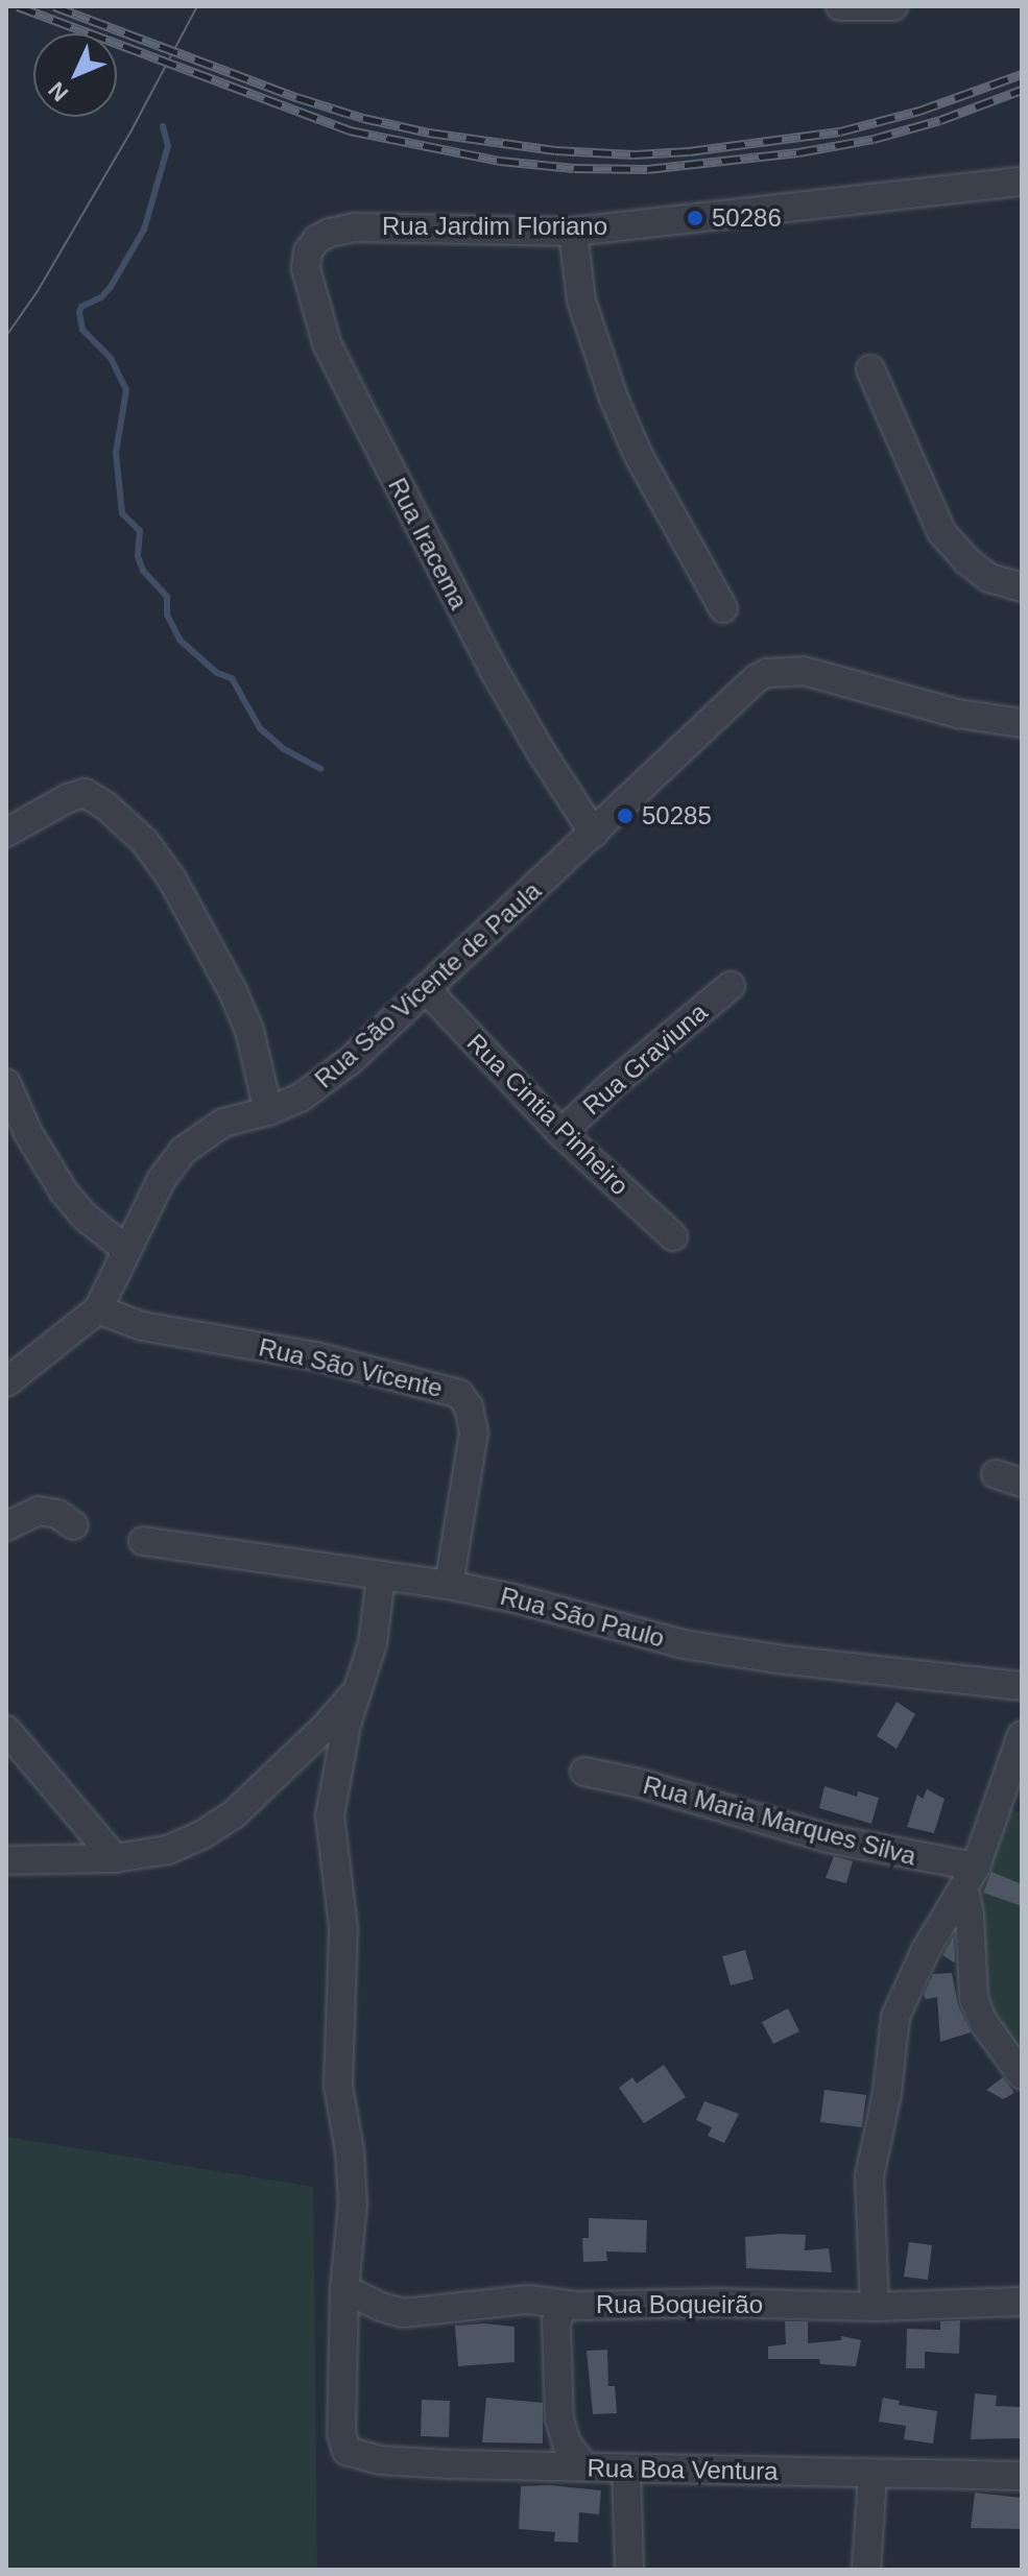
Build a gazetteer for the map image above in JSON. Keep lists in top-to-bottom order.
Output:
{
  "streets": {
    "street": [
      "Rua Jardim Floriano",
      "Rua Iracema",
      "Rua São Vicente de Paula",
      "Rua Graviuna",
      "Rua Cintia Pinheiro",
      "Rua São Vicente",
      "Rua São Paulo",
      "Rua Maria Marques Silva",
      "Rua Boqueirão",
      "Rua Boa Ventura"
    ]
  },
  "crossings": [
    ["Rua Jardim Floriano", "Rua Iracema"],
    ["Rua Iracema", "Rua São Vicente de Paula"],
    ["Rua São Vicente de Paula", "Rua Cintia Pinheiro"],
    ["Rua São Vicente de Paula", "Rua São Vicente"],
    ["Rua Graviuna", "Rua Cintia Pinheiro"],
    ["Rua São Vicente", "Rua São Paulo"],
    ["Rua Boqueirão", "Rua Boa Ventura"]
  ],
  "places": ["50286", "50285"],
  "north": "bottom left"
}
